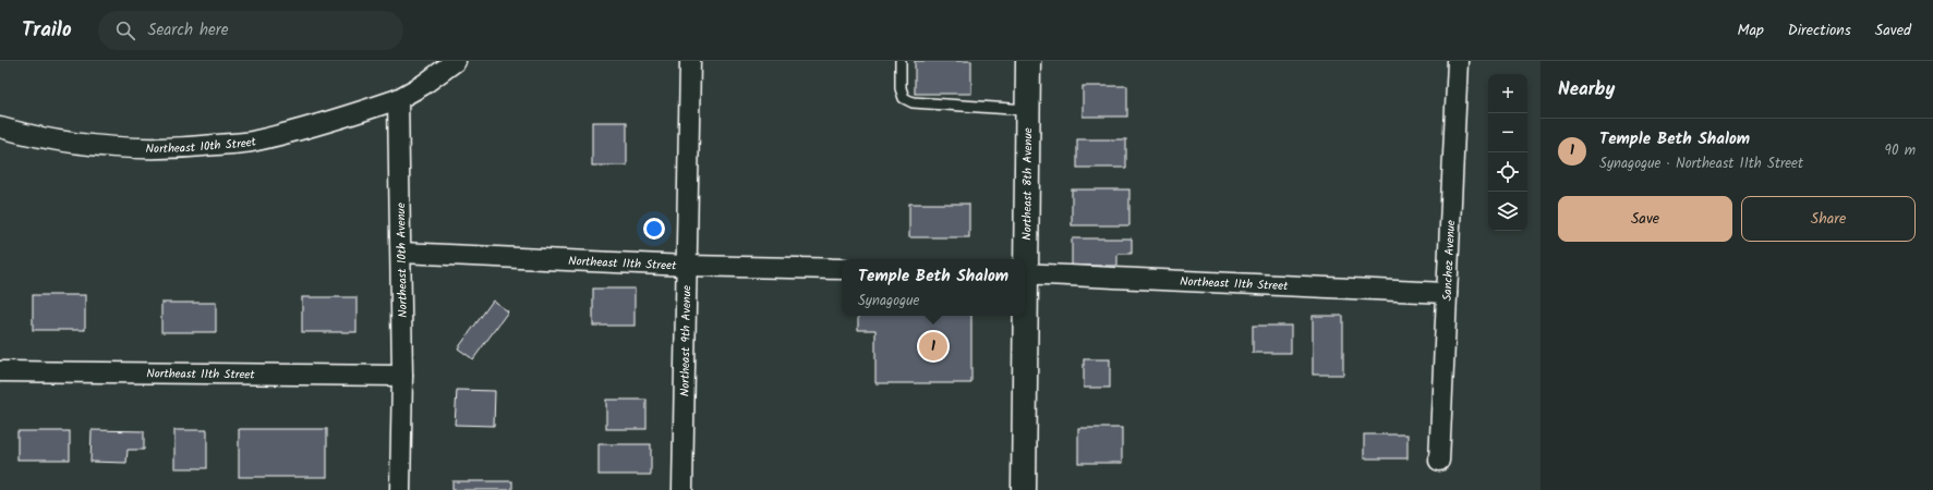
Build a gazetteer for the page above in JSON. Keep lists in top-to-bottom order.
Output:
{
  "streets": {
    "main road": ["Northeast 8th Avenue"],
    "street": [
      "Northeast 10th Street",
      "Northeast 10th Avenue",
      "Sanchez Avenue",
      "Northeast 11th Street",
      "Northeast 9th Avenue"
    ]
  },
  "crossings": [
    ["Northeast 10th Street", "Northeast 10th Avenue"],
    ["Northeast 8th Avenue", "Northeast 11th Street"],
    ["Northeast 10th Avenue", "Northeast 11th Street"],
    ["Sanchez Avenue", "Northeast 11th Street"],
    ["Northeast 11th Street", "Northeast 9th Avenue"]
  ],
  "page": {
    "header": "Trailo",
    "search": "Search here",
    "nav": ["Map", "Directions", "Saved"],
    "heading": "Nearby",
    "map_buttons": ["+", "−"],
    "list": [
      {
        "mark": "1",
        "name": "Temple Beth Shalom",
        "note": "Synagogue · Northeast 11th Street",
        "value": "90 m"
      }
    ],
    "buttons": ["Save", "Share"],
    "popup": ["Temple Beth Shalom", "Synagogue"],
    "pins": "1"
  }
}
